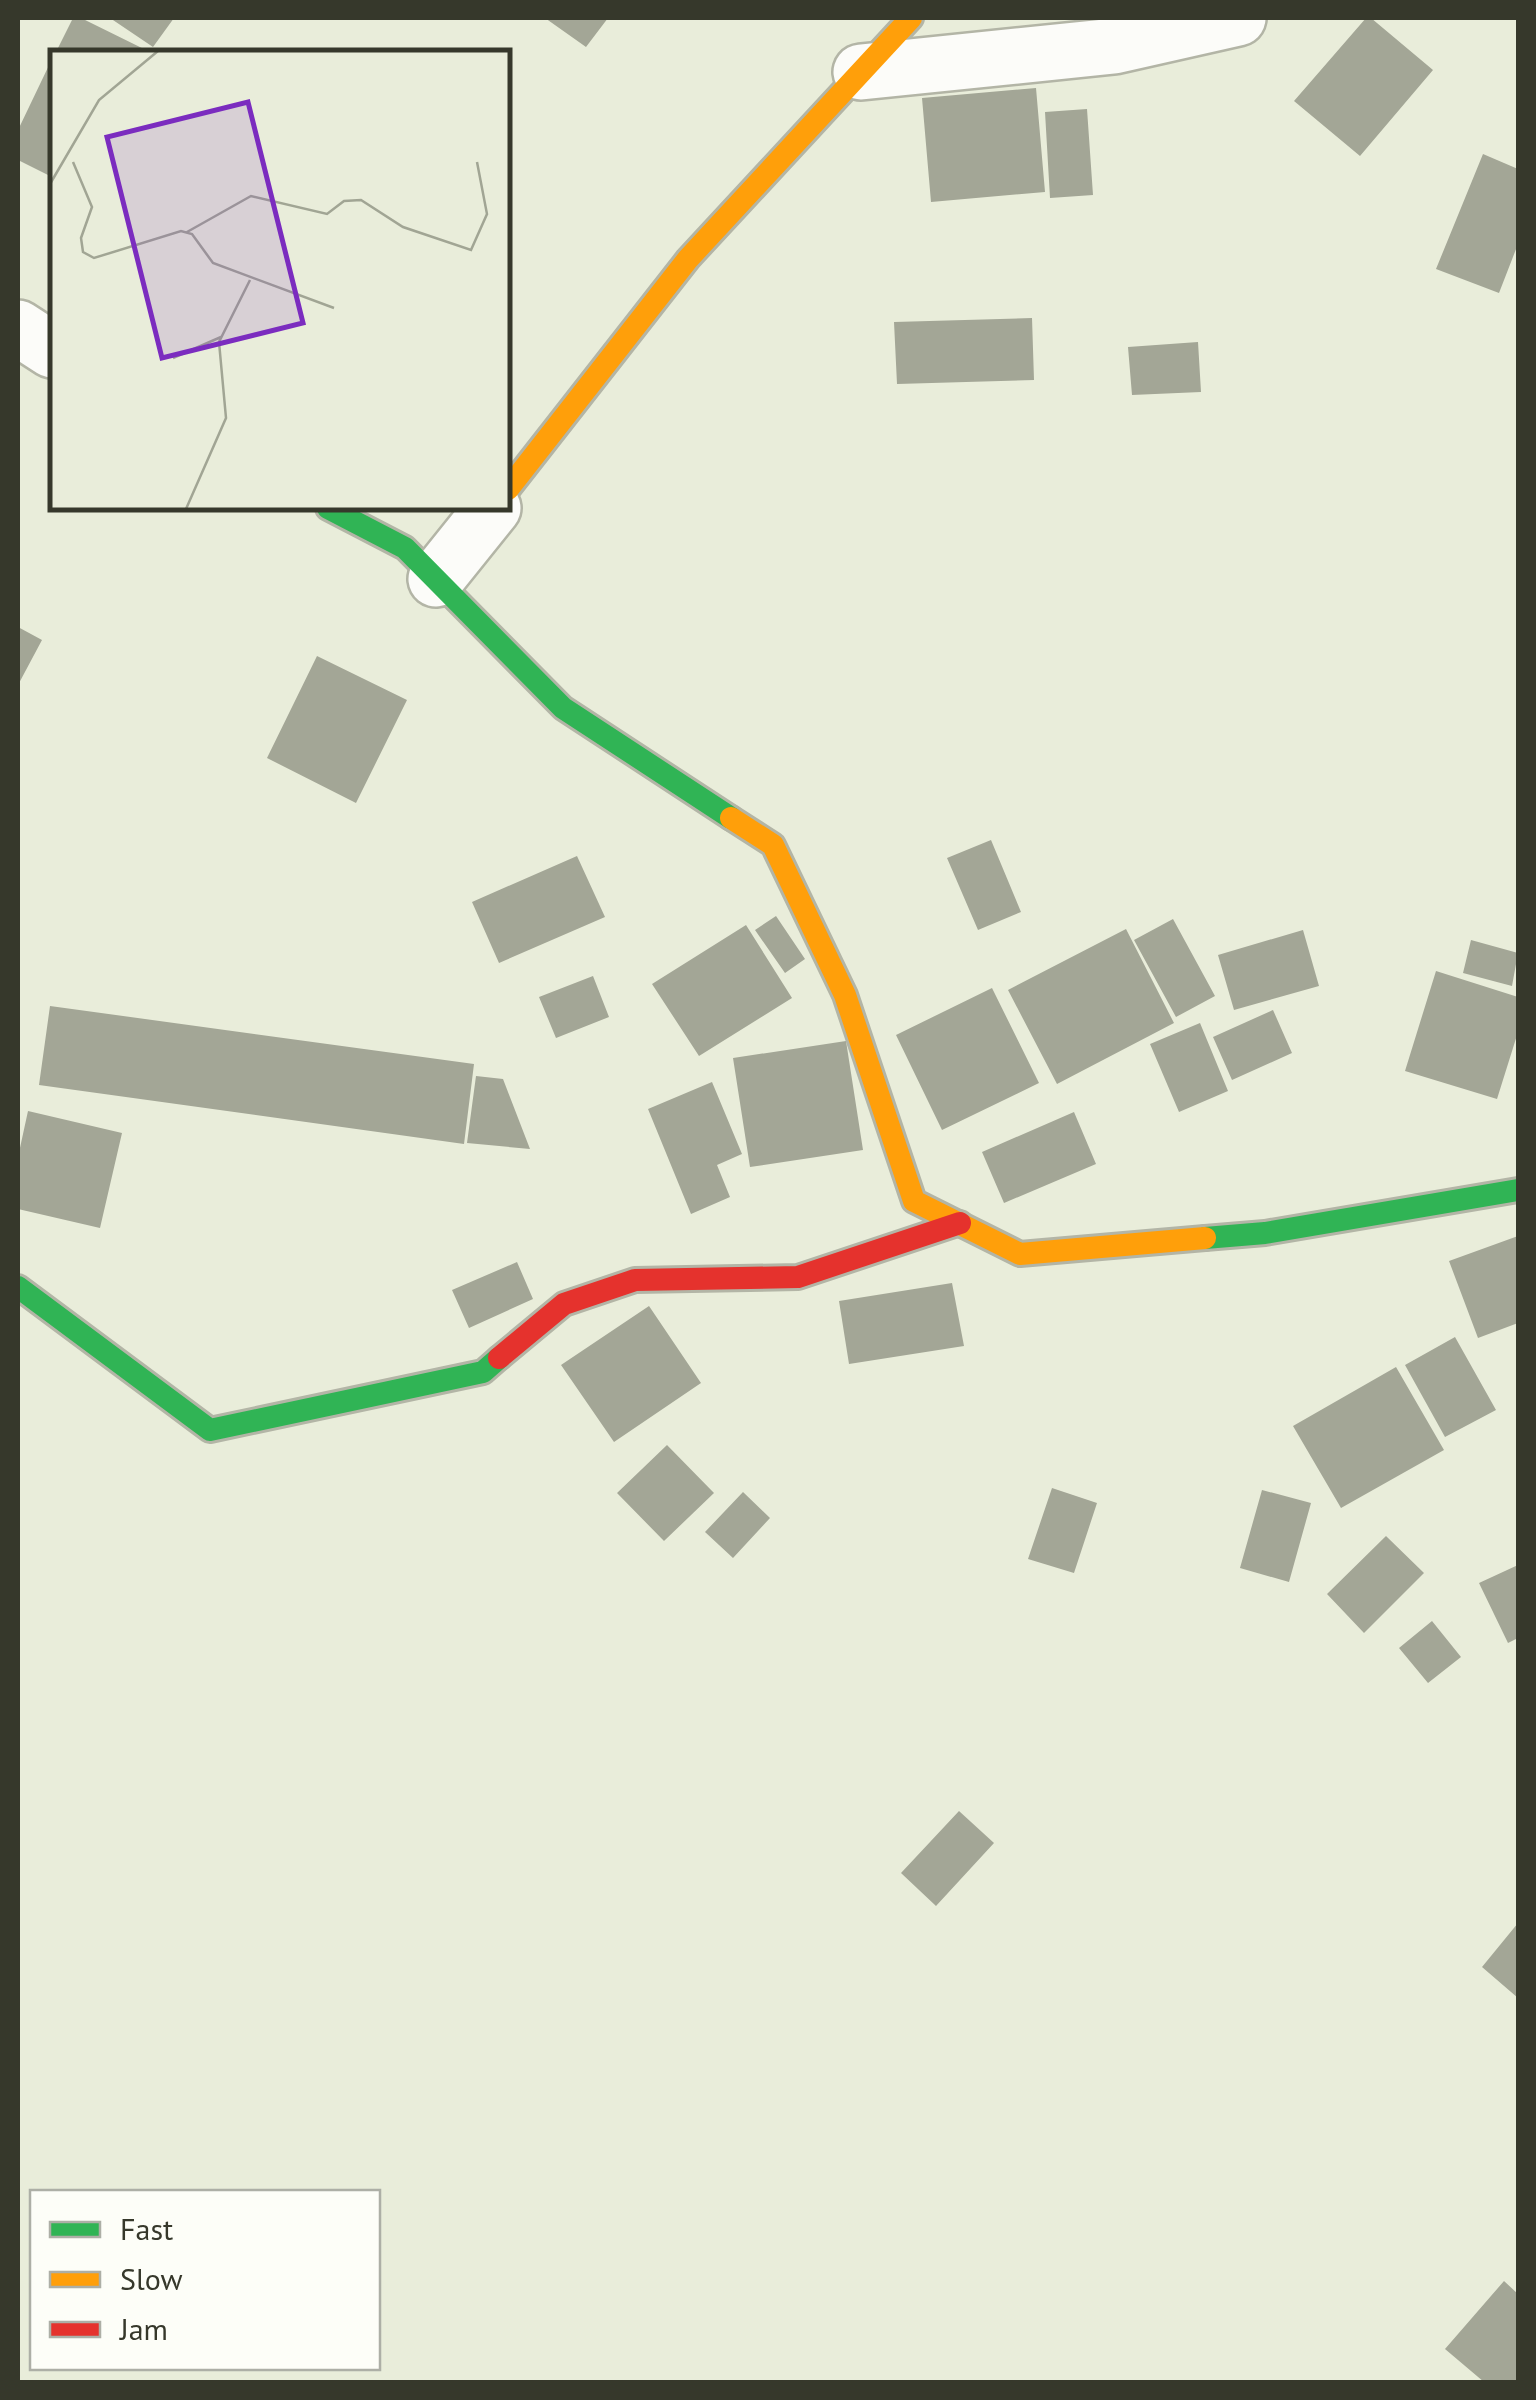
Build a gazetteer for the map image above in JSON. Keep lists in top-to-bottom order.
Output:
{
  "legend": ["Fast", "Slow", "Jam"]
}
